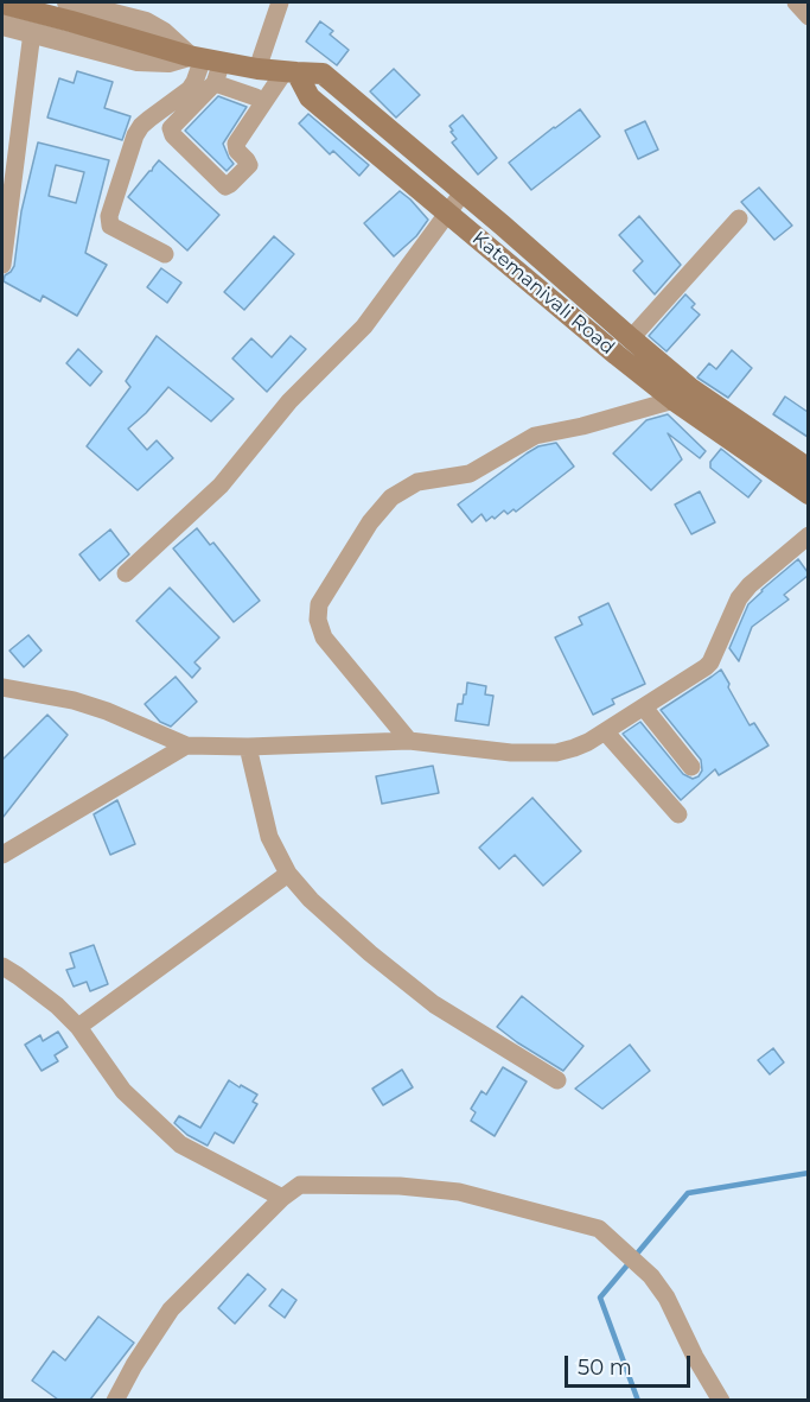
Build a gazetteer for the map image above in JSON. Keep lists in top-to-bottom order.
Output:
{
  "streets": {
    "main road": ["Katemanivali Road"]
  },
  "scale_bar": "50 m"
}
